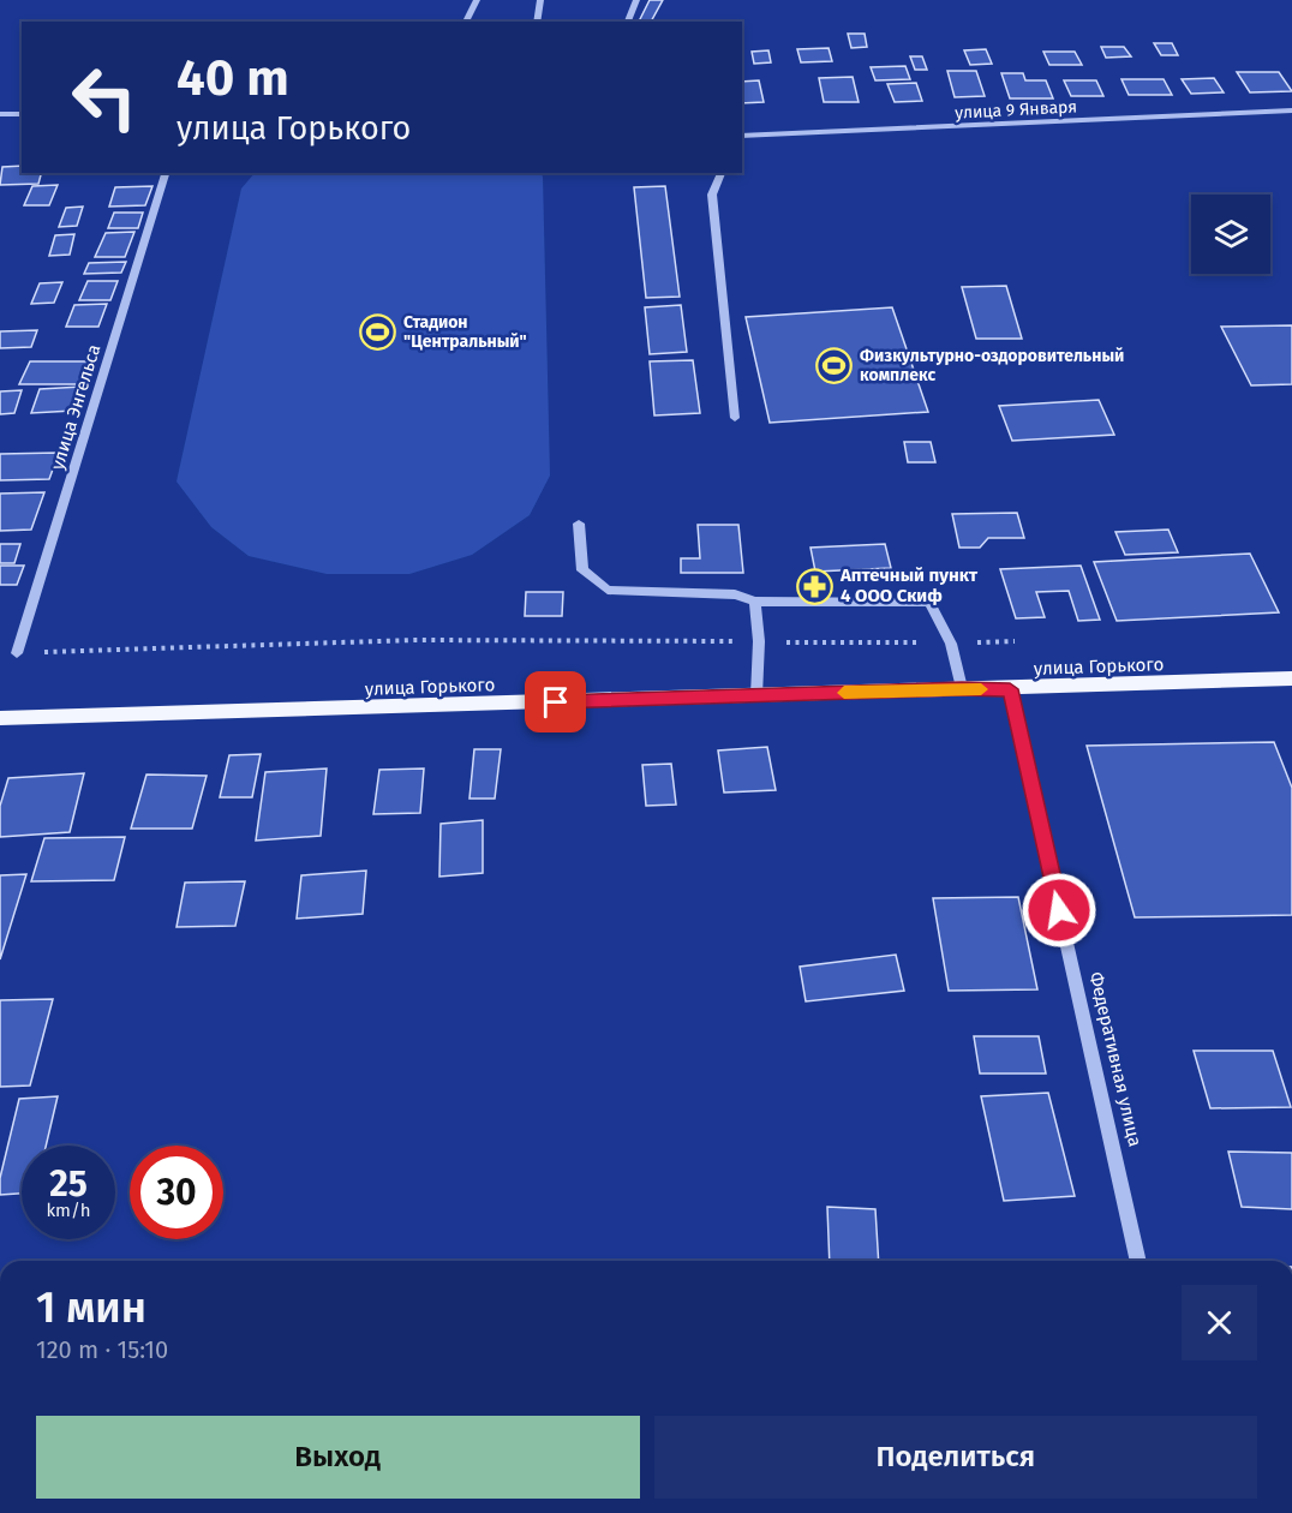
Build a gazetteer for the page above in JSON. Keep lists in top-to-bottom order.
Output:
{
  "streets": {
    "main road": ["улица Горького"],
    "street": ["улица 9 Января", "улица Энгельса", "Федеративная улица"]
  },
  "crossings": [
    ["улица Горького", "Федеративная улица"]
  ],
  "places": {
    "sports": ["Стадион \"Центральный\"", "Физкультурно-оздоровительный комплекс"],
    "pharmacy": ["Аптечный пункт 4 ООО Скиф"]
  },
  "page": {
    "turn": ["40 m", "улица Горького"],
    "speed": "25 km/h",
    "limit": "30",
    "heading": ["1 мин", "120 m · 15:10"],
    "buttons": ["Выход", "Поделиться"]
  }
}
